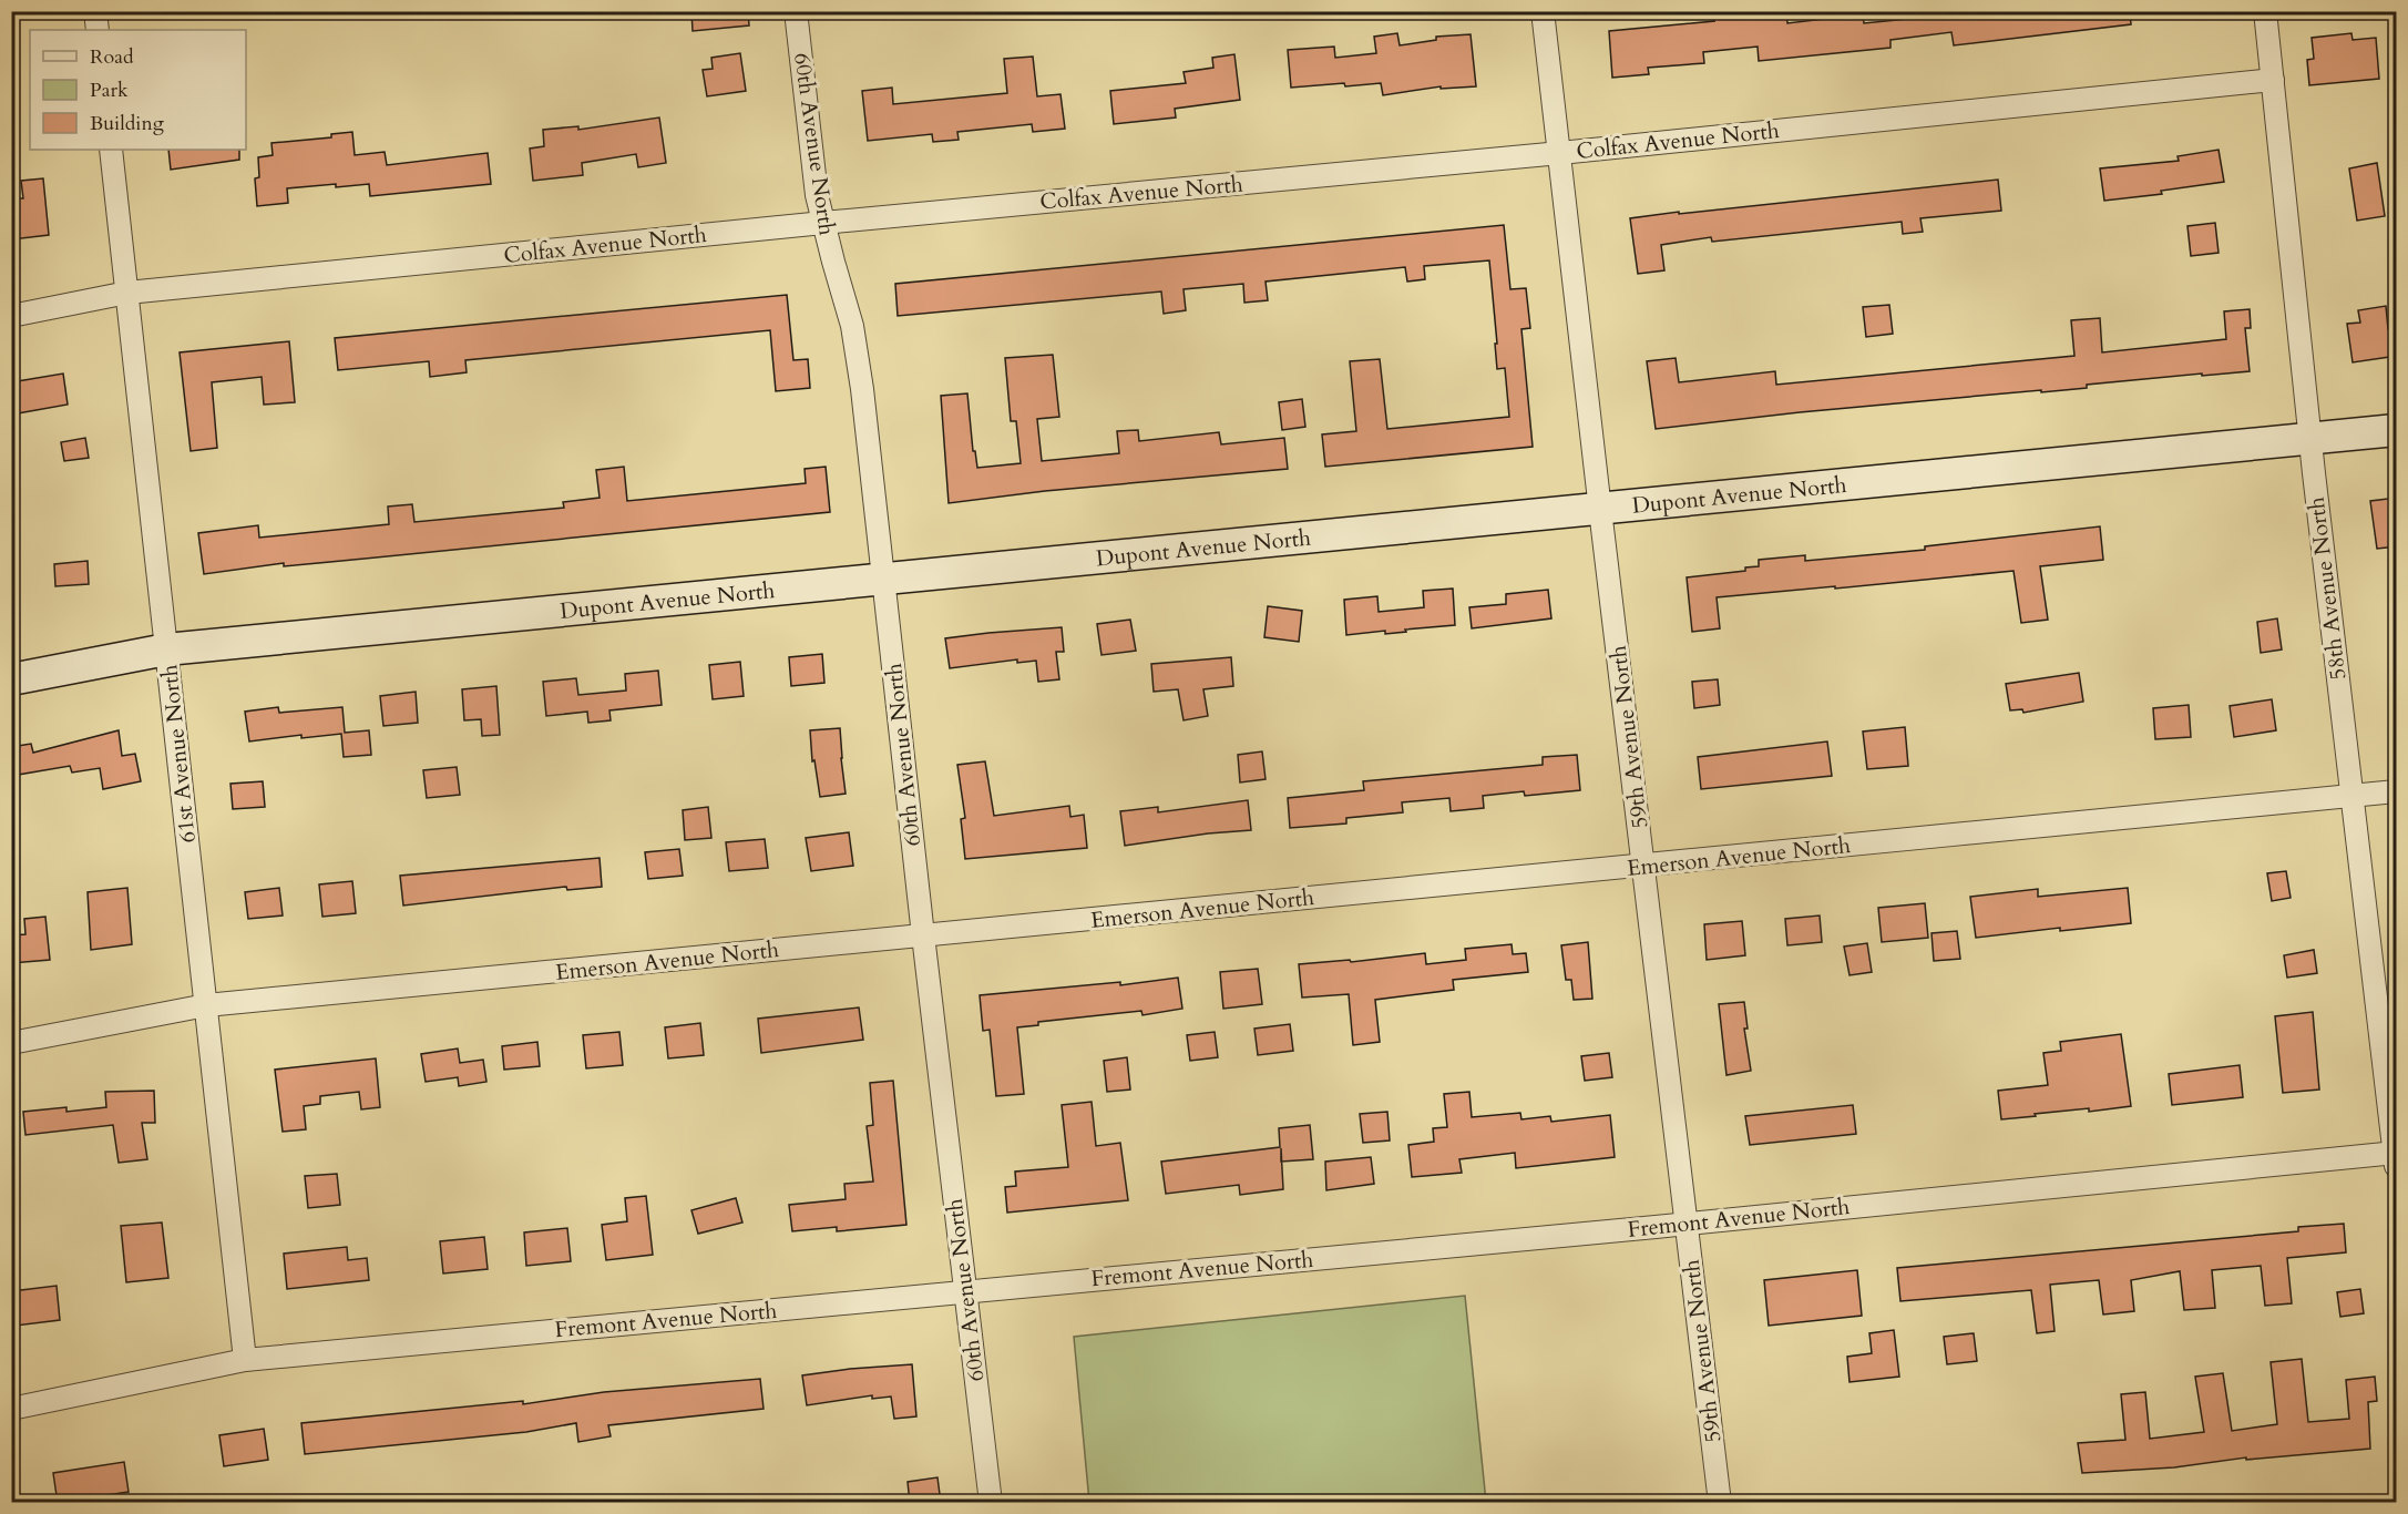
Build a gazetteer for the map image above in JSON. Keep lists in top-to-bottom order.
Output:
{
  "streets": {
    "street": [
      "Colfax Avenue North",
      "60th Avenue North",
      "Dupont Avenue North",
      "58th Avenue North",
      "59th Avenue North",
      "61st Avenue North",
      "Emerson Avenue North",
      "Fremont Avenue North"
    ]
  },
  "crossings": [
    ["Colfax Avenue North", "60th Avenue North"],
    ["Colfax Avenue North", "58th Avenue North"],
    ["Colfax Avenue North", "59th Avenue North"],
    ["Colfax Avenue North", "61st Avenue North"],
    ["60th Avenue North", "Dupont Avenue North"],
    ["60th Avenue North", "Emerson Avenue North"],
    ["60th Avenue North", "Fremont Avenue North"],
    ["Dupont Avenue North", "58th Avenue North"],
    ["Dupont Avenue North", "59th Avenue North"],
    ["Dupont Avenue North", "61st Avenue North"],
    ["58th Avenue North", "Emerson Avenue North"],
    ["58th Avenue North", "Fremont Avenue North"],
    ["59th Avenue North", "Emerson Avenue North"],
    ["59th Avenue North", "Fremont Avenue North"],
    ["61st Avenue North", "Emerson Avenue North"],
    ["61st Avenue North", "Fremont Avenue North"]
  ],
  "legend": ["Road", "Park", "Building"]
}
